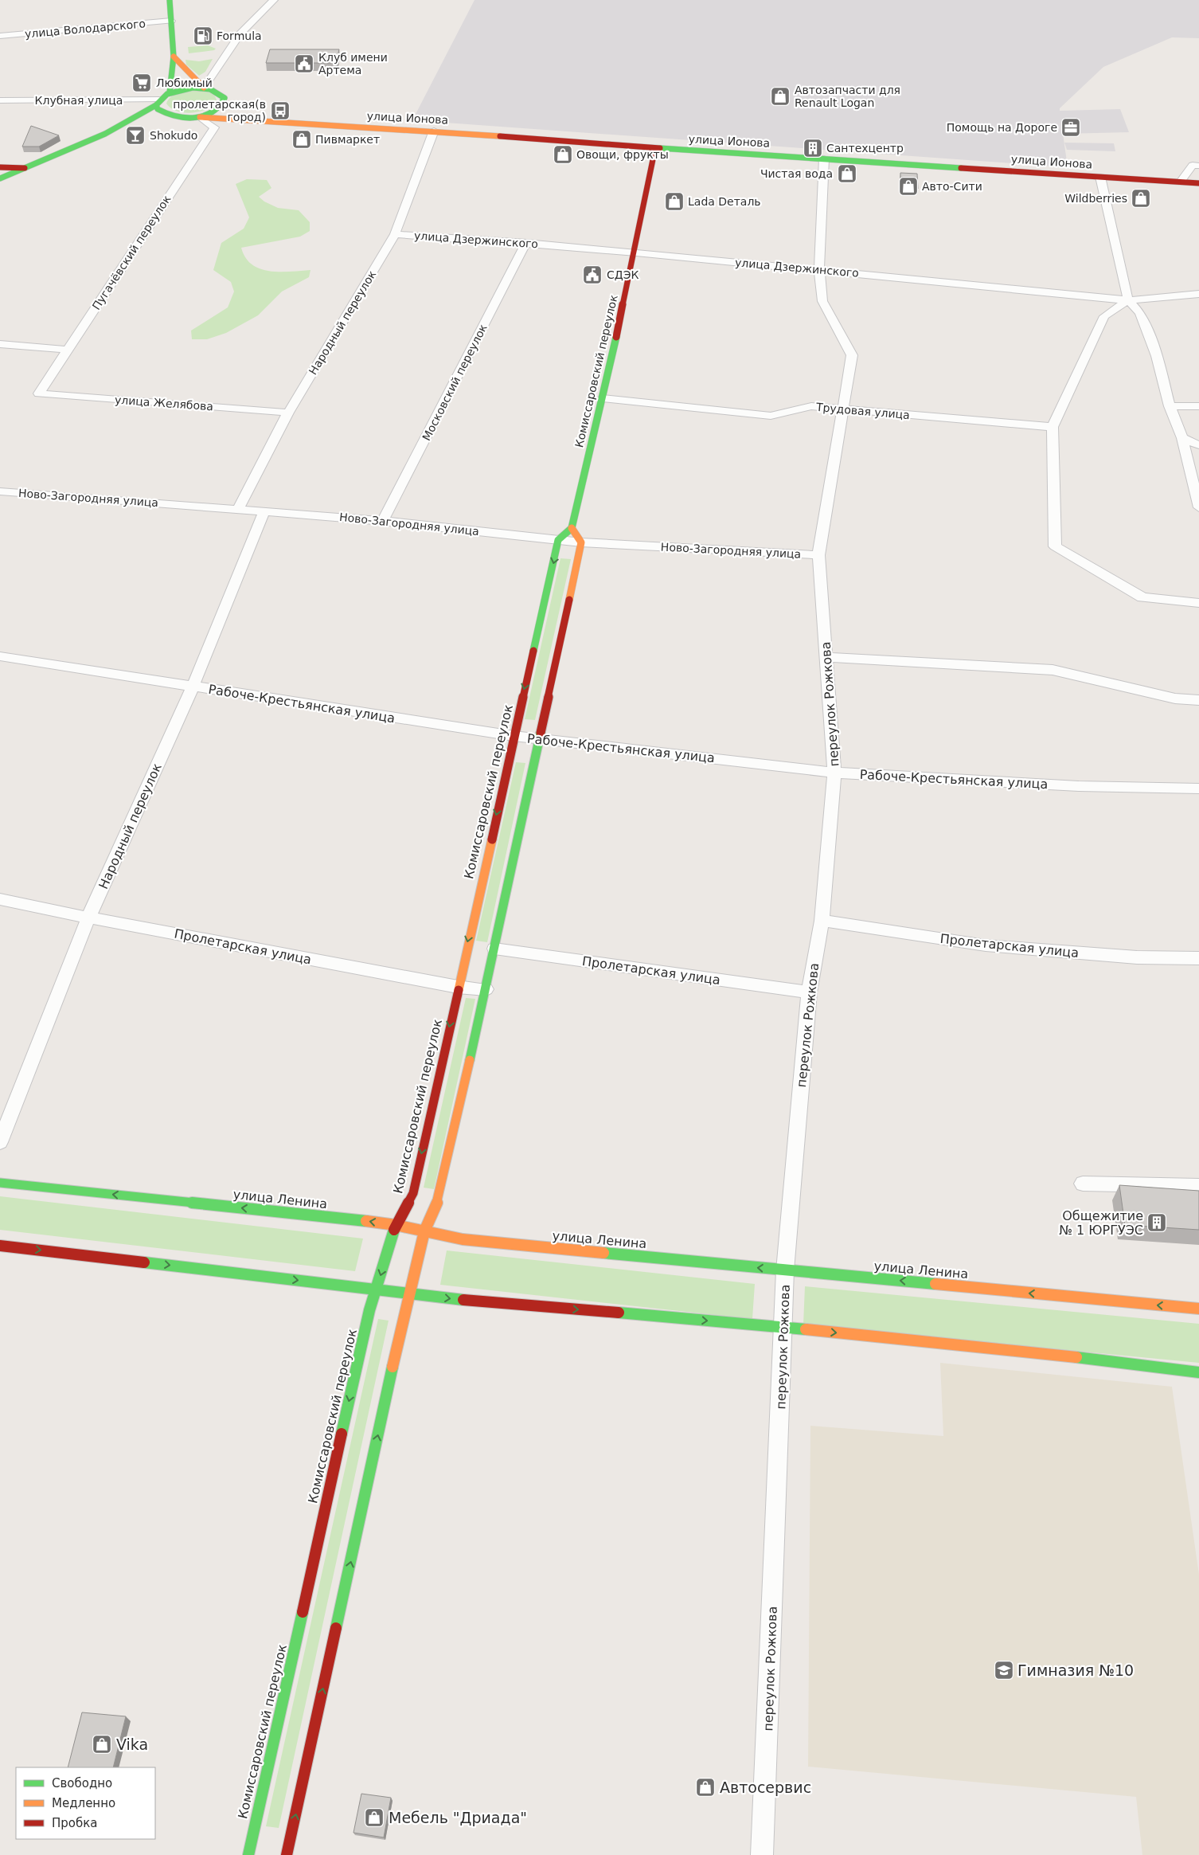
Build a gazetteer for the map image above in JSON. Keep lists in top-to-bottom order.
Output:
{
  "streets": {
    "main road": ["улица Ионова", "Комиссаровский переулок", "улица Ленина"],
    "street": [
      "улица Володарского",
      "Клубная улица",
      "улица Дзержинского",
      "Пугачёвский переулок",
      "Народный переулок",
      "Московский переулок",
      "улица Желябова",
      "Трудовая улица",
      "Ново-Загородняя улица",
      "Рабоче-Крестьянская улица",
      "переулок Рожкова",
      "Пролетарская улица"
    ]
  },
  "crossings": [
    ["улица Ионова", "Пугачёвский переулок"],
    ["улица Ионова", "Народный переулок"],
    ["улица Ионова", "Комиссаровский переулок"],
    ["улица Ионова", "переулок Рожкова"],
    ["улица Дзержинского", "Народный переулок"],
    ["улица Дзержинского", "Комиссаровский переулок"],
    ["улица Дзержинского", "Московский переулок"],
    ["улица Дзержинского", "переулок Рожкова"],
    ["Пугачёвский переулок", "улица Желябова"],
    ["Народный переулок", "улица Желябова"],
    ["Народный переулок", "Ново-Загородняя улица"],
    ["Народный переулок", "Рабоче-Крестьянская улица"],
    ["Народный переулок", "Пролетарская улица"],
    ["Комиссаровский переулок", "Трудовая улица"],
    ["Комиссаровский переулок", "Ново-Загородняя улица"],
    ["Комиссаровский переулок", "Рабоче-Крестьянская улица"],
    ["Комиссаровский переулок", "Пролетарская улица"],
    ["Комиссаровский переулок", "улица Ленина"],
    ["Московский переулок", "Ново-Загородняя улица"],
    ["Трудовая улица", "переулок Рожкова"],
    ["Ново-Загородняя улица", "переулок Рожкова"],
    ["Рабоче-Крестьянская улица", "переулок Рожкова"],
    ["переулок Рожкова", "Пролетарская улица"],
    ["переулок Рожкова", "улица Ленина"]
  ],
  "places": {
    "fuel station": ["Formula"],
    "public building": ["Клуб имени Артема", "СДЭК"],
    "supermarket": ["Любимый"],
    "shop": [
      "Автозапчасти для Renault Logan",
      "Пивмаркет",
      "Овощи, фрукты",
      "Чистая вода",
      "Авто-Сити",
      "Wildberries",
      "Lada Dеталь",
      "Vika",
      "Автосервис",
      "Мебель \"Дриада\""
    ],
    "bus stop": ["пролетарская(в город)"],
    "office": ["Помощь на Дороге"],
    "bar": ["Shokudo"],
    "building": ["Сантехцентр", "Общежитие № 1 ЮРГУЭС"],
    "school or university": ["Гимназия №10"]
  },
  "legend": ["Свободно", "Медленно", "Пробка"]
}
